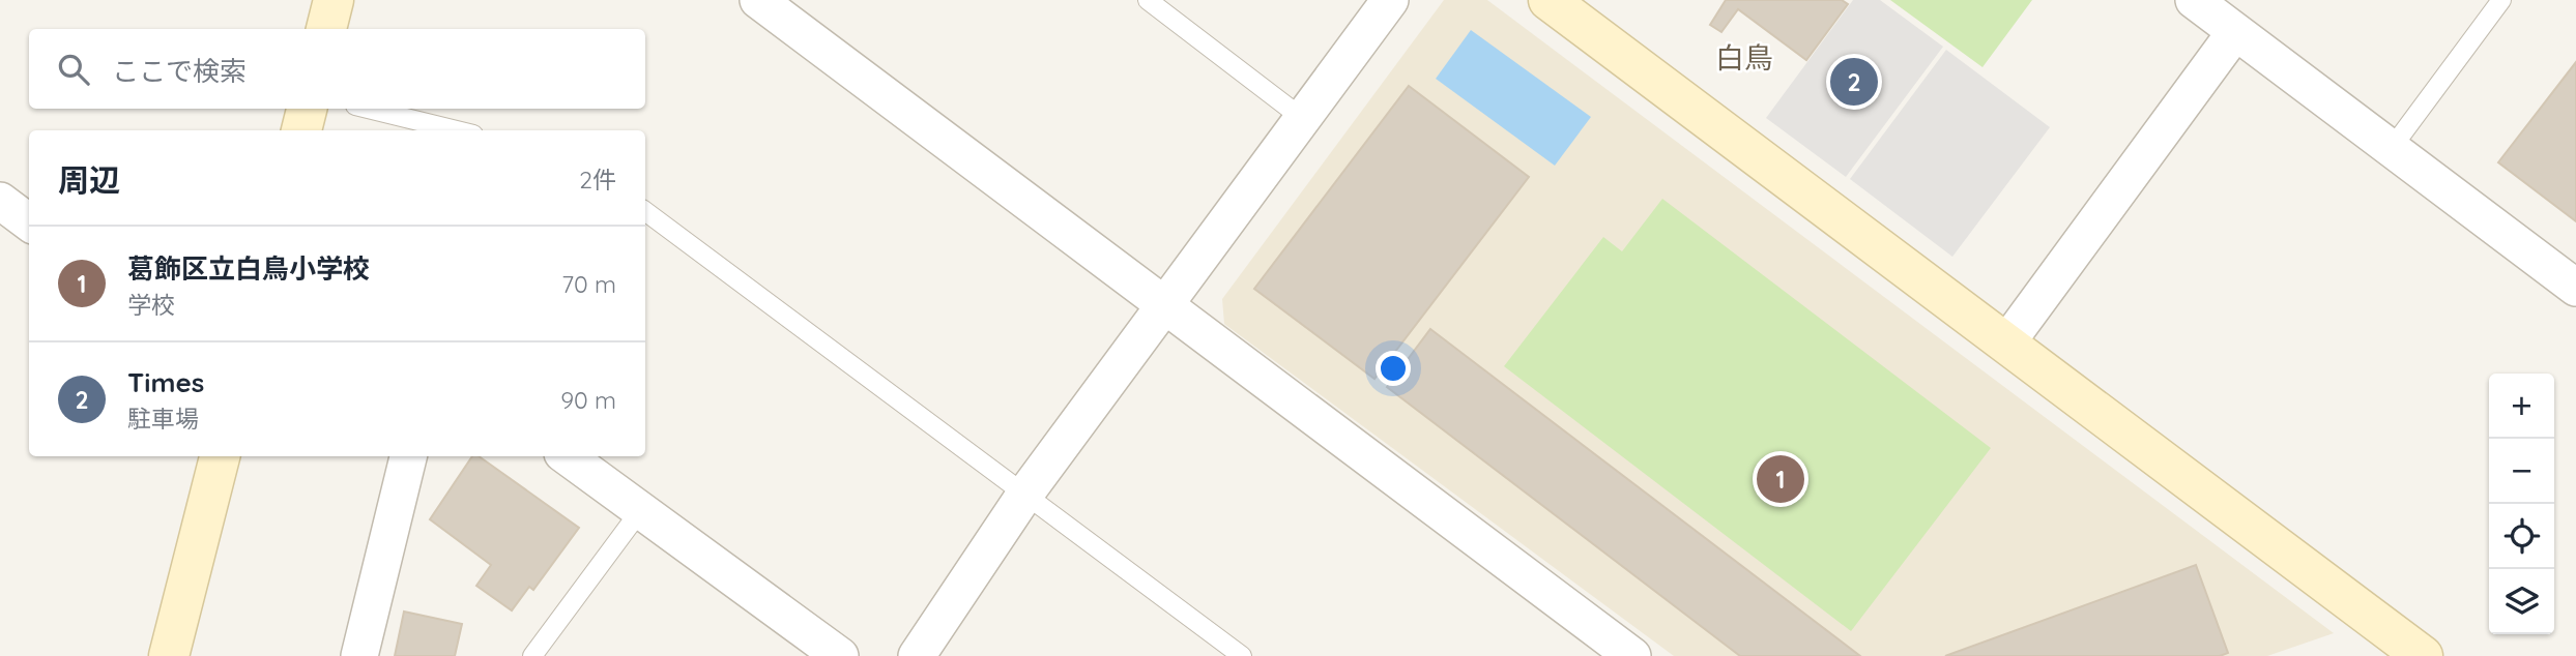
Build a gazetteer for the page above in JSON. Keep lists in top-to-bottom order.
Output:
{
  "districts": ["白鳥"],
  "page": {
    "search": "ここで検索",
    "pins": ["2", "1"],
    "heading": ["周辺", "2件"],
    "list": [
      {
        "mark": "1",
        "name": "葛飾区立白鳥小学校",
        "note": "学校",
        "value": "70 m"
      },
      {
        "mark": "2",
        "name": "Times",
        "note": "駐車場",
        "value": "90 m"
      }
    ],
    "map_buttons": ["+", "−"]
  }
}
